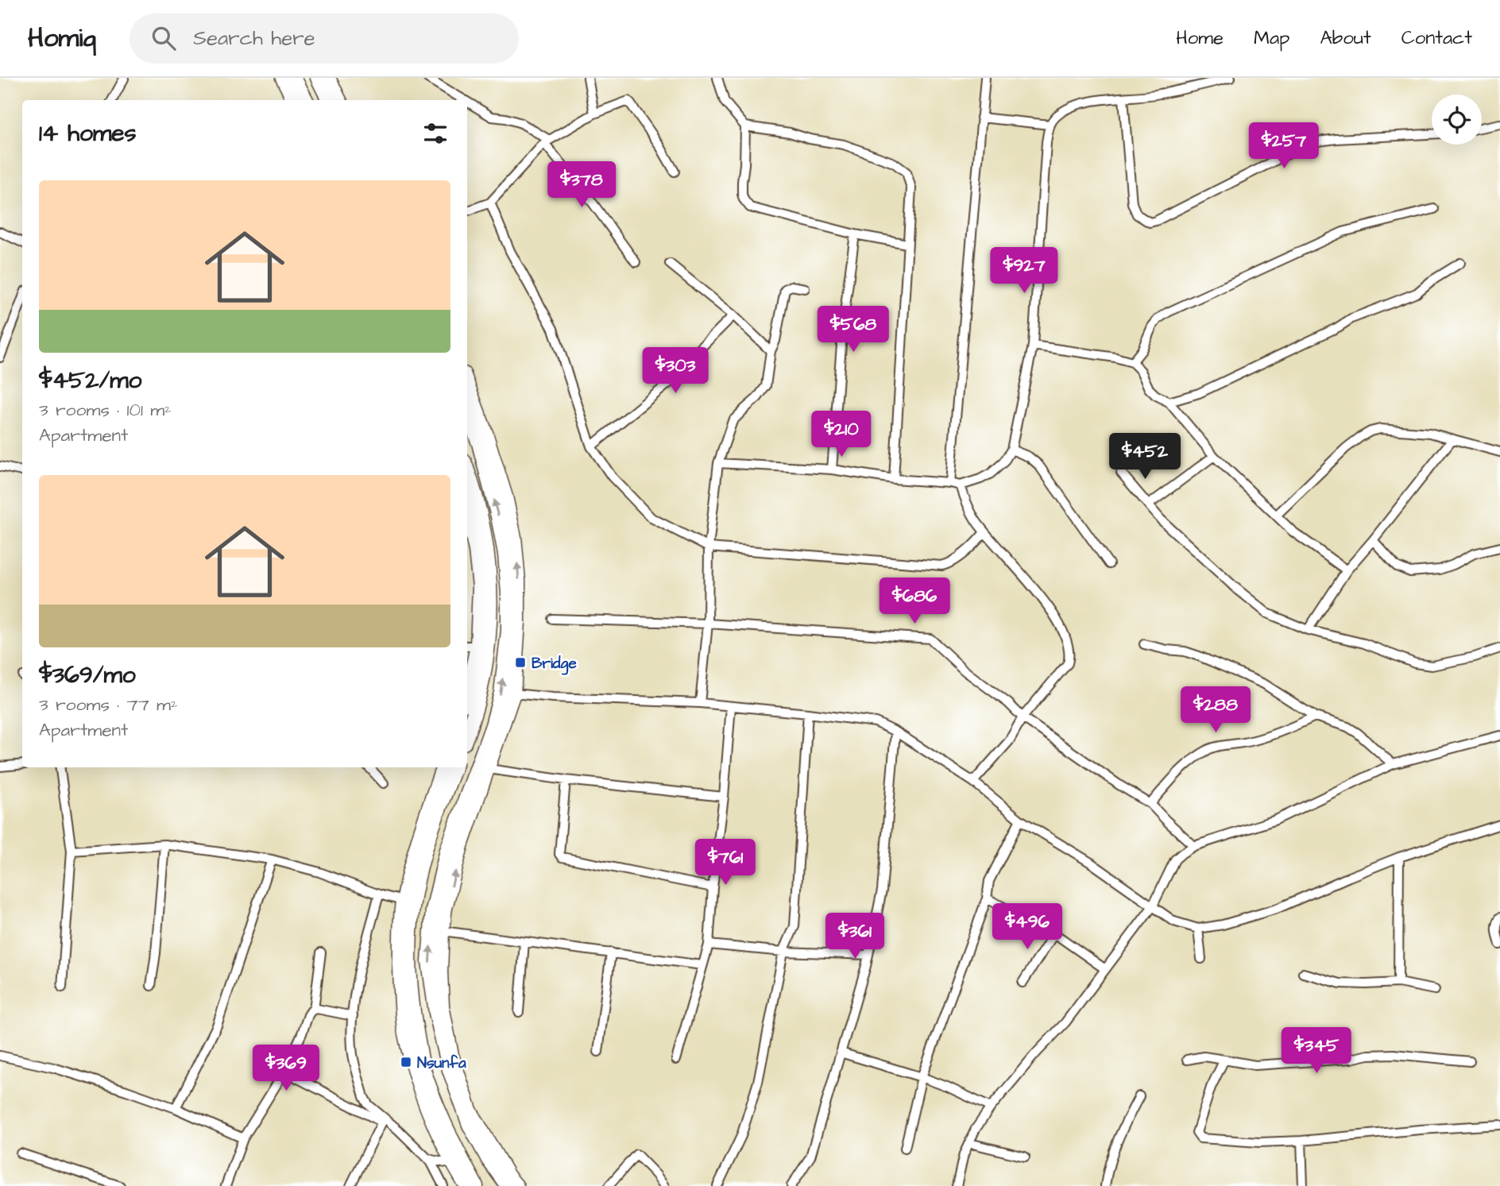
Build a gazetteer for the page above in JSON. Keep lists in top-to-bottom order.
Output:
{
  "places": {
    "transit": ["Bridge", "Nsunfa"]
  },
  "page": {
    "header": "Homiq",
    "search": "Search here",
    "nav": [
      "Home",
      "Map",
      "About",
      "Contact"
    ],
    "heading": "14 homes",
    "price": [
      "$257",
      "$378",
      "$927",
      "$568",
      "$303",
      "$210",
      "$452",
      "$686",
      "$288",
      "$761",
      "$496",
      "$361",
      "$345",
      "$369"
    ],
    "list": [
      {
        "name": "$452/mo",
        "note": "3 rooms · 101 m² · Apartment"
      },
      {
        "name": "$369/mo",
        "note": "3 rooms · 77 m² · Apartment"
      }
    ]
  }
}
